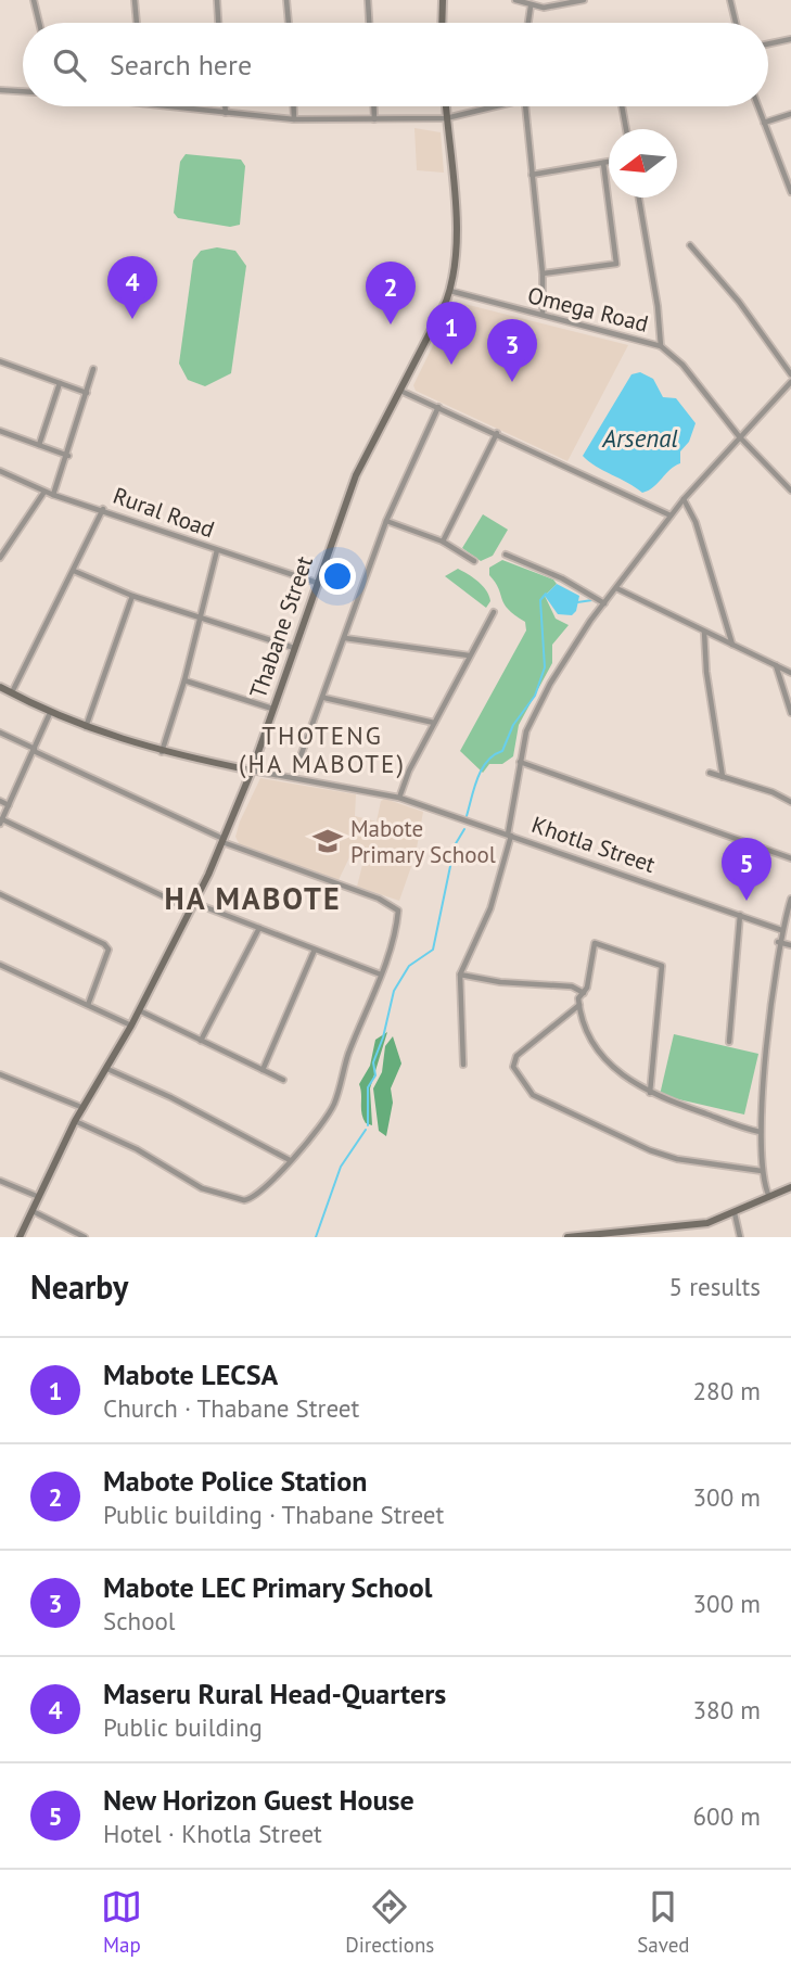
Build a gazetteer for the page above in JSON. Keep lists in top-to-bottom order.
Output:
{
  "streets": {
    "street": [
      "Omega Road",
      "Rural Road",
      "Thabane Street",
      "Khotla Street"
    ]
  },
  "crossings": [
    ["Omega Road", "Thabane Street"],
    ["Rural Road", "Thabane Street"],
    ["Thabane Street", "Khotla Street"]
  ],
  "districts": ["THOTENG (HA MABOTE)", "HA MABOTE"],
  "water": ["Arsenal"],
  "places": {
    "school or university": ["Mabote Primary School"]
  },
  "north": "left",
  "page": {
    "search": "Search here",
    "pins": [
      "4",
      "2",
      "1",
      "3",
      "5"
    ],
    "heading": ["Nearby", "5 results"],
    "list": [
      {
        "mark": "1",
        "name": "Mabote LECSA",
        "note": "Church · Thabane Street",
        "value": "280 m"
      },
      {
        "mark": "2",
        "name": "Mabote Police Station",
        "note": "Public building · Thabane Street",
        "value": "300 m"
      },
      {
        "mark": "3",
        "name": "Mabote LEC Primary School",
        "note": "School",
        "value": "300 m"
      },
      {
        "mark": "4",
        "name": "Maseru Rural Head-Quarters",
        "note": "Public building",
        "value": "380 m"
      },
      {
        "mark": "5",
        "name": "New Horizon Guest House",
        "note": "Hotel · Khotla Street",
        "value": "600 m"
      }
    ],
    "nav": ["Map", "Directions", "Saved"]
  }
}
